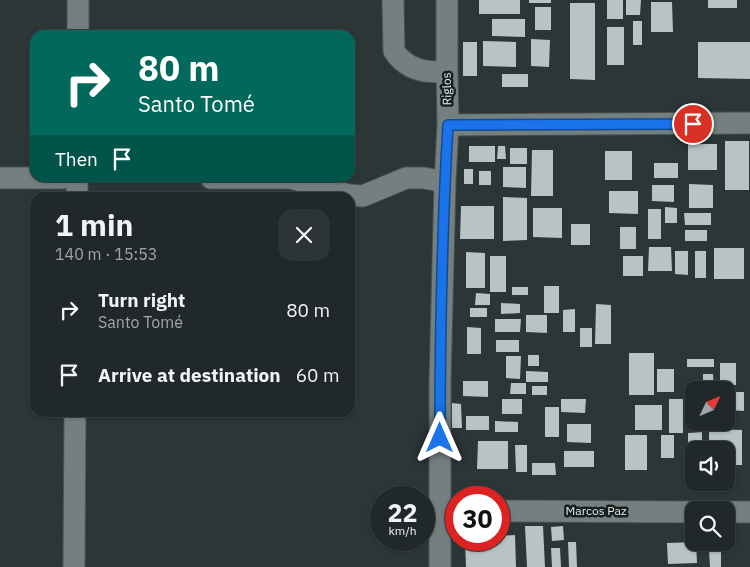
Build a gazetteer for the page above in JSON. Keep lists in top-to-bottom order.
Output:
{
  "streets": {
    "street": ["Riglos", "Marcos Paz"]
  },
  "north": "top right",
  "page": {
    "turn": ["80 m", "Santo Tomé"],
    "then": "Then",
    "heading": ["1 min", "140 m · 15:53"],
    "list": [
      {
        "name": "Turn right",
        "note": "Santo Tomé",
        "value": "80 m"
      },
      {
        "name": "Arrive at destination",
        "value": "60 m"
      }
    ],
    "speed": "22 km/h",
    "limit": "30"
  }
}
